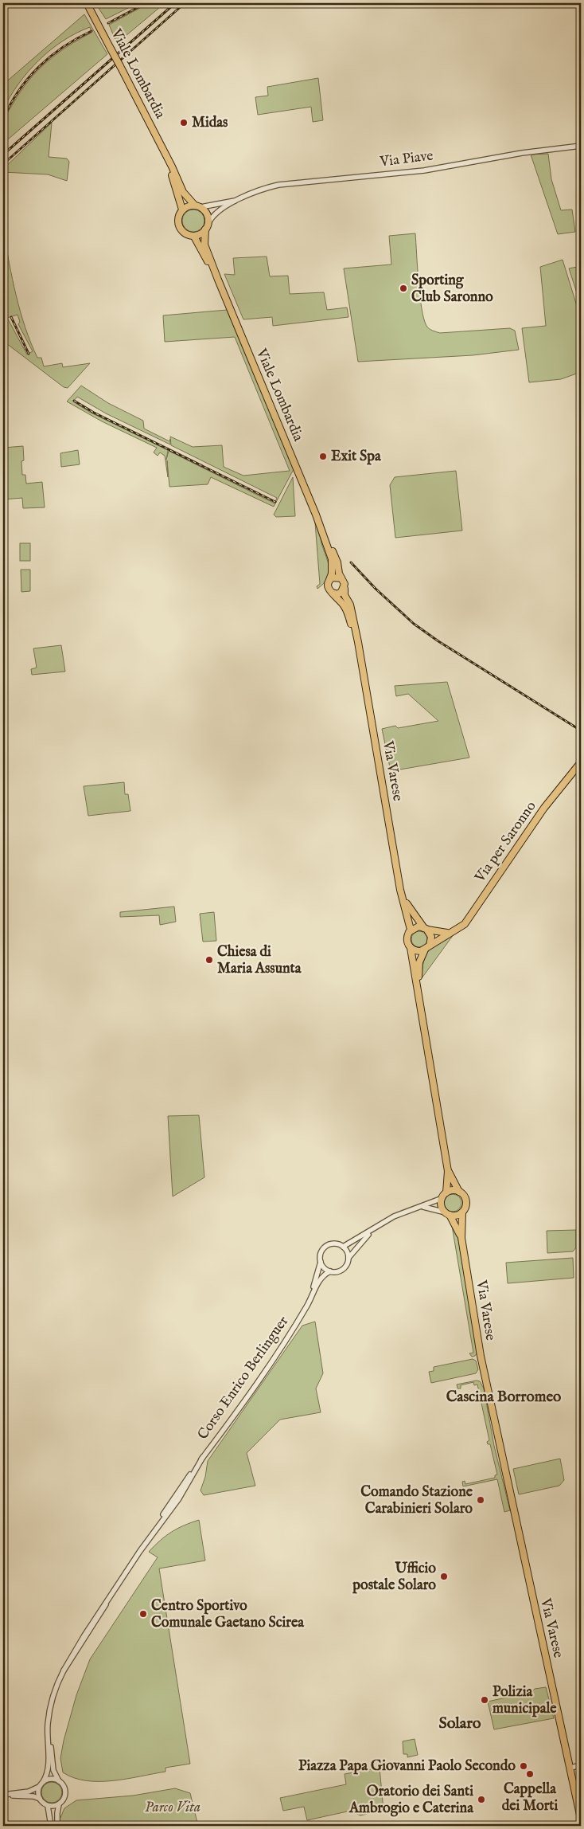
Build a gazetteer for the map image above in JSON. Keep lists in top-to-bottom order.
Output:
{
  "streets": {
    "main road": ["Viale Lombardia", "Via Varese", "Via per Saronno"],
    "street": ["Via Piave", "Corso Enrico Berlinguer"]
  },
  "crossings": [
    ["Viale Lombardia", "Via Piave"],
    ["Viale Lombardia", "Via Varese"],
    ["Via Varese", "Via per Saronno"]
  ],
  "districts": ["Cascina Borromeo", "Solaro"],
  "parks": ["Parco Vita"],
  "places": [
    "Midas",
    "Sporting Club Saronno",
    "Exit Spa",
    "Chiesa di Maria Assunta",
    "Comando Stazione Carabinieri Solaro",
    "Ufficio postale Solaro",
    "Centro Sportivo Comunale Gaetano Scirea",
    "Polizia municipale",
    "Piazza Papa Giovanni Paolo Secondo",
    "Cappella dei Morti",
    "Oratorio dei Santi Ambrogio e Caterina"
  ]
}
